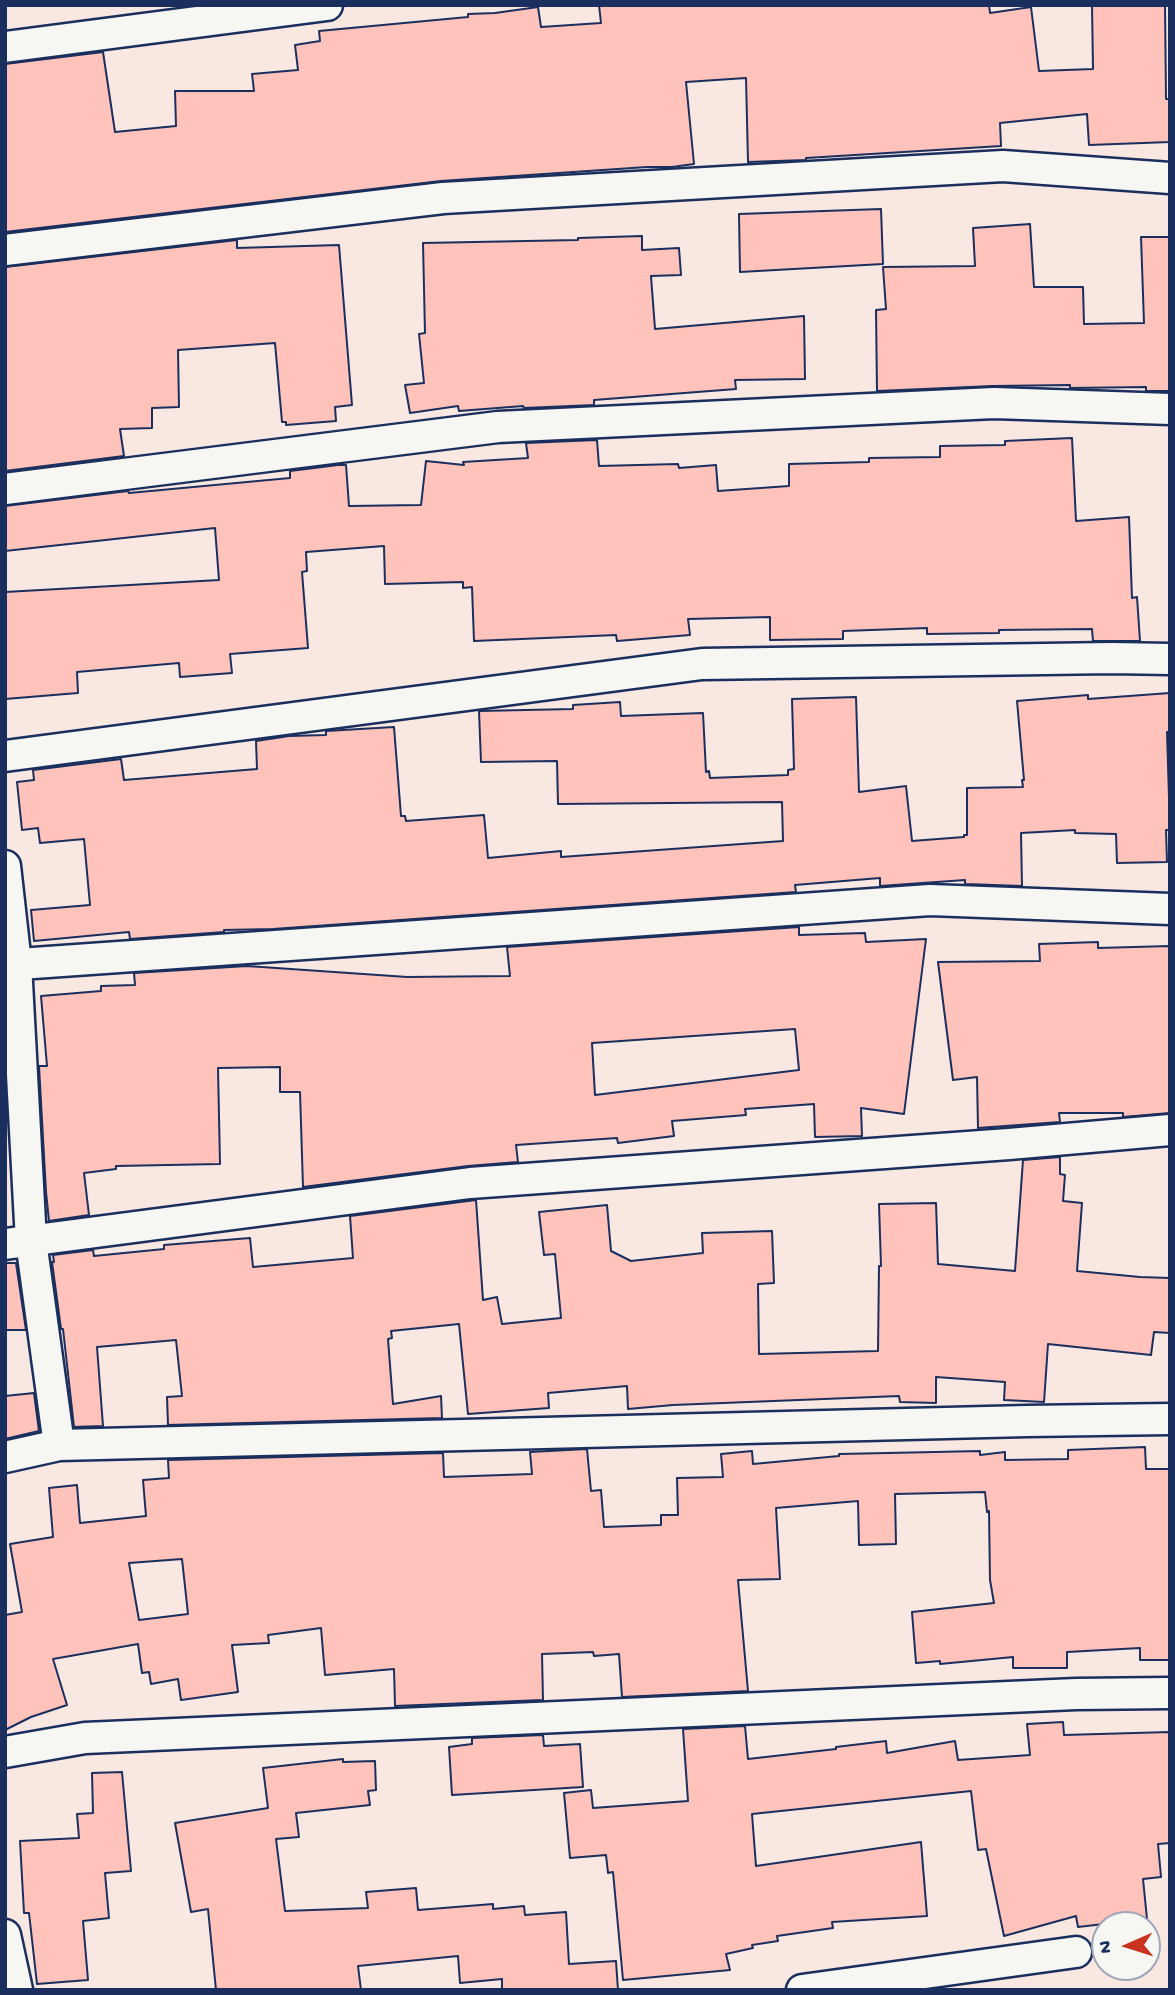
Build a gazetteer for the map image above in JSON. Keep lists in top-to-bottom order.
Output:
{
  "north": "left"
}
